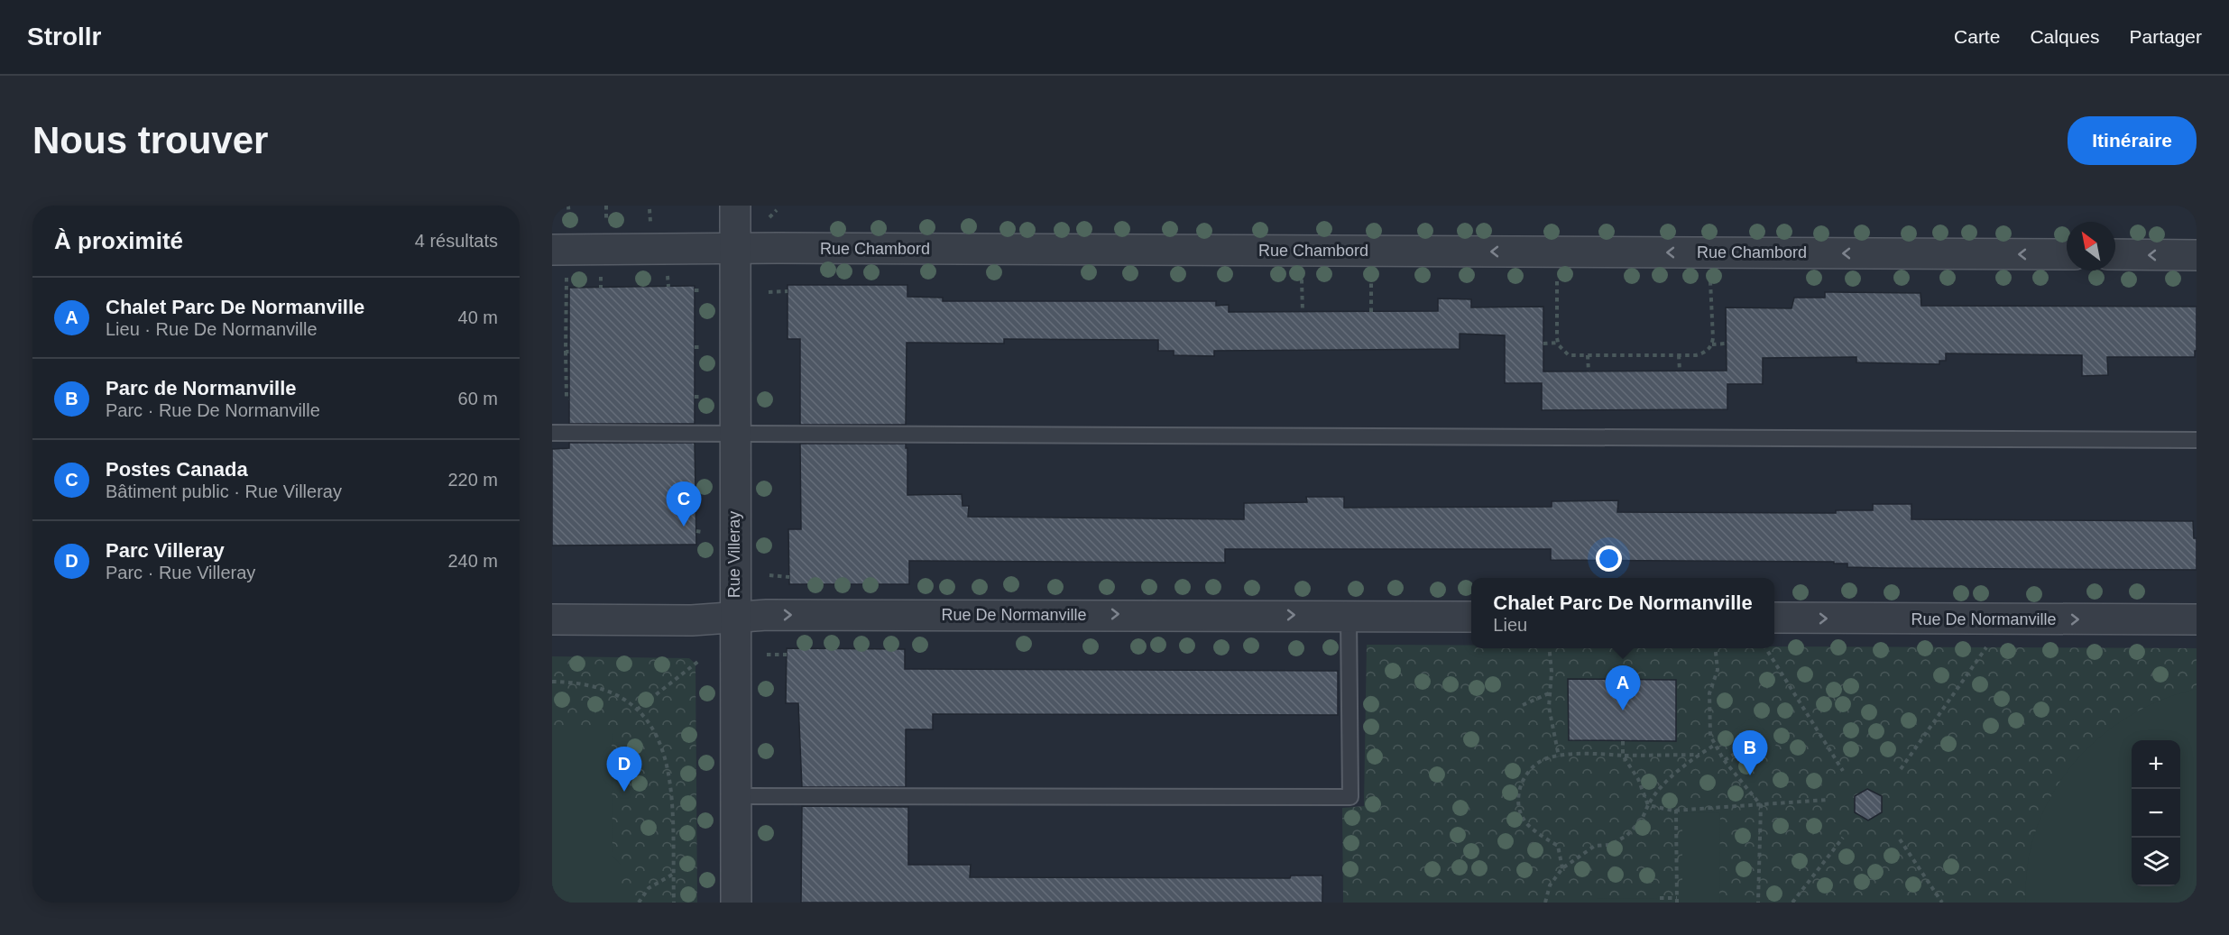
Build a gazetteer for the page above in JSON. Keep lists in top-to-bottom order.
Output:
{
  "streets": {
    "street": ["Rue Chambord", "Rue Villeray", "Rue De Normanville"]
  },
  "crossings": [
    ["Rue Chambord", "Rue Villeray"],
    ["Rue Villeray", "Rue De Normanville"]
  ],
  "one_way": ["Rue Chambord", "Rue De Normanville"],
  "north": "top left",
  "page": {
    "header": "Strollr",
    "nav": ["Carte", "Calques", "Partager"],
    "buttons": "Itinéraire",
    "title": "Nous trouver",
    "heading": ["À proximité", "4 résultats"],
    "list": [
      {
        "mark": "A",
        "name": "Chalet Parc De Normanville",
        "note": "Lieu · Rue De Normanville",
        "value": "40 m"
      },
      {
        "mark": "B",
        "name": "Parc de Normanville",
        "note": "Parc · Rue De Normanville",
        "value": "60 m"
      },
      {
        "mark": "C",
        "name": "Postes Canada",
        "note": "Bâtiment public · Rue Villeray",
        "value": "220 m"
      },
      {
        "mark": "D",
        "name": "Parc Villeray",
        "note": "Parc · Rue Villeray",
        "value": "240 m"
      }
    ],
    "pins": [
      "C",
      "A",
      "B",
      "D"
    ],
    "popup": ["Chalet Parc De Normanville", "Lieu"],
    "map_buttons": ["+", "−"]
  }
}
